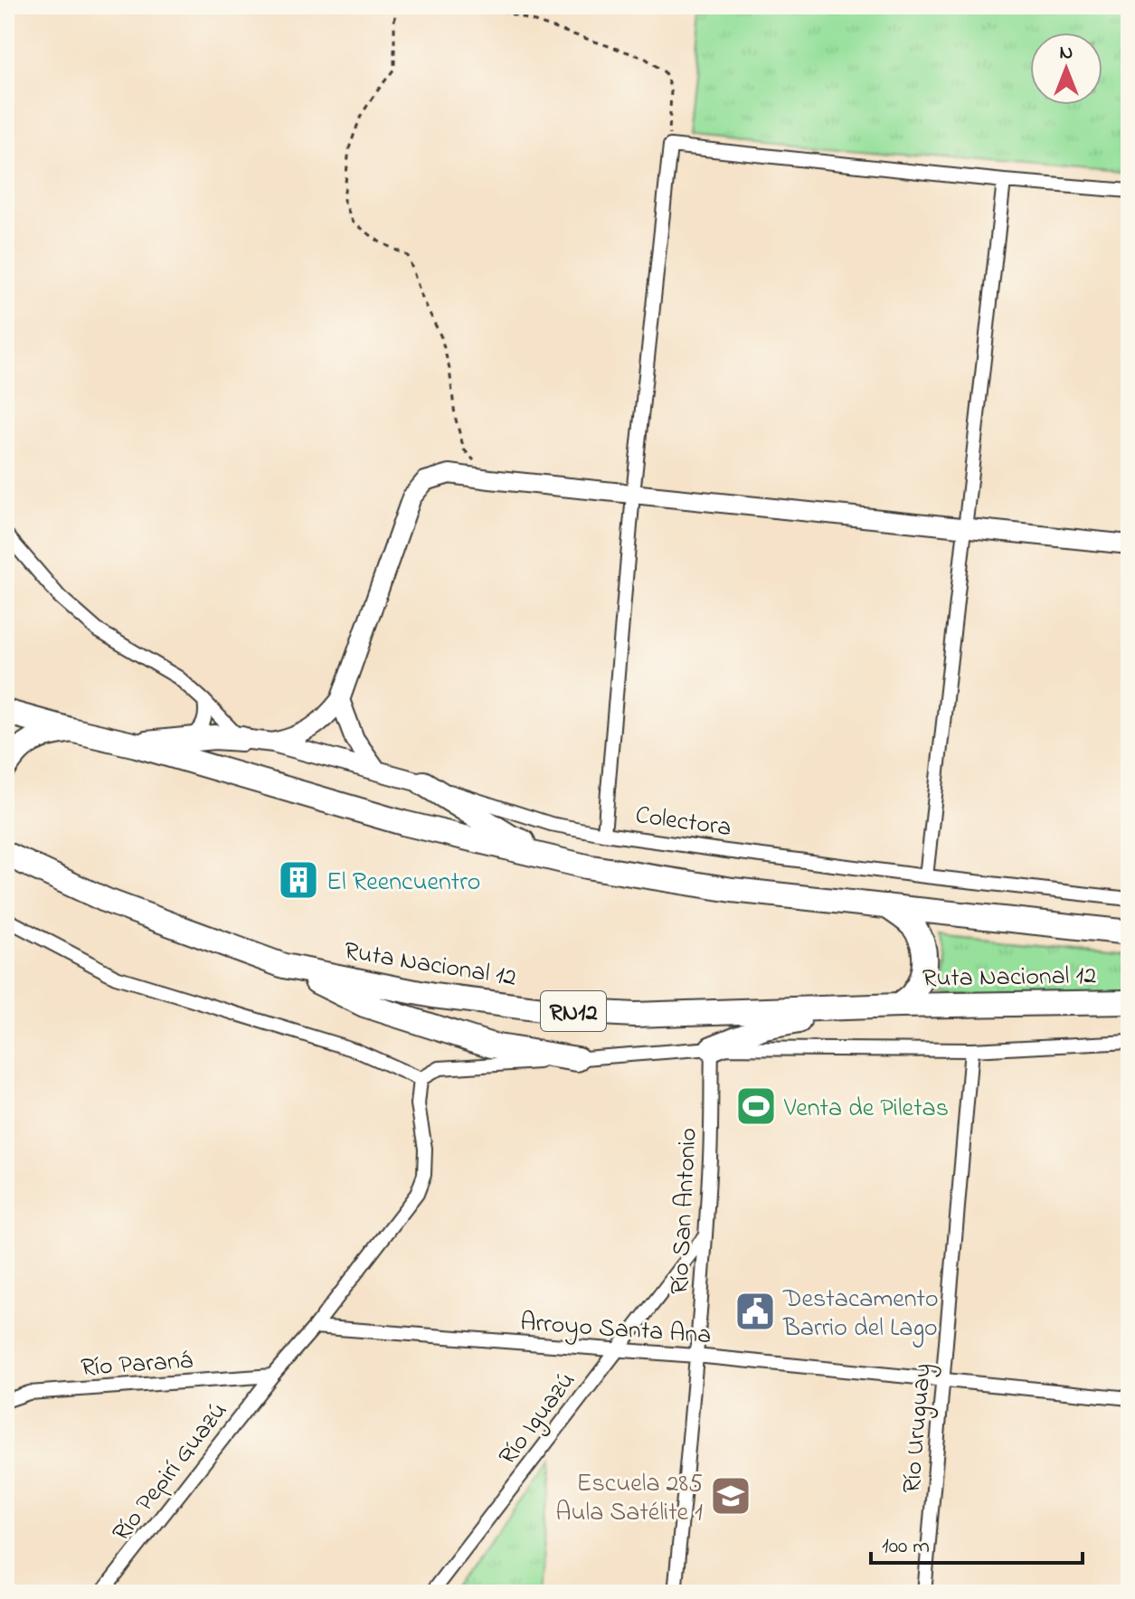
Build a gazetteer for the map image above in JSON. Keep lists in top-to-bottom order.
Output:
{
  "streets": {
    "highway": ["Ruta Nacional 12", "RN12"],
    "main road": ["Colectora"],
    "street": [
      "Río San Antonio",
      "Arroyo Santa Ana",
      "Río Paraná",
      "Río Iguazú",
      "Río Uruguay",
      "Río Pepirí Guazú"
    ]
  },
  "crossings": [
    ["Río San Antonio", "Arroyo Santa Ana"],
    ["Río San Antonio", "Río Iguazú"],
    ["Arroyo Santa Ana", "Río Iguazú"],
    ["Arroyo Santa Ana", "Río Uruguay"],
    ["Arroyo Santa Ana", "Río Pepirí Guazú"],
    ["Río Paraná", "Río Pepirí Guazú"]
  ],
  "places": {
    "building": ["El Reencuentro"],
    "sports": ["Venta de Piletas"],
    "public building": ["Destacamento Barrio del Lago"],
    "school or university": ["Escuela 285 Aula Satélite 1"]
  },
  "scale_bar": "100 m",
  "north": "top"
}
